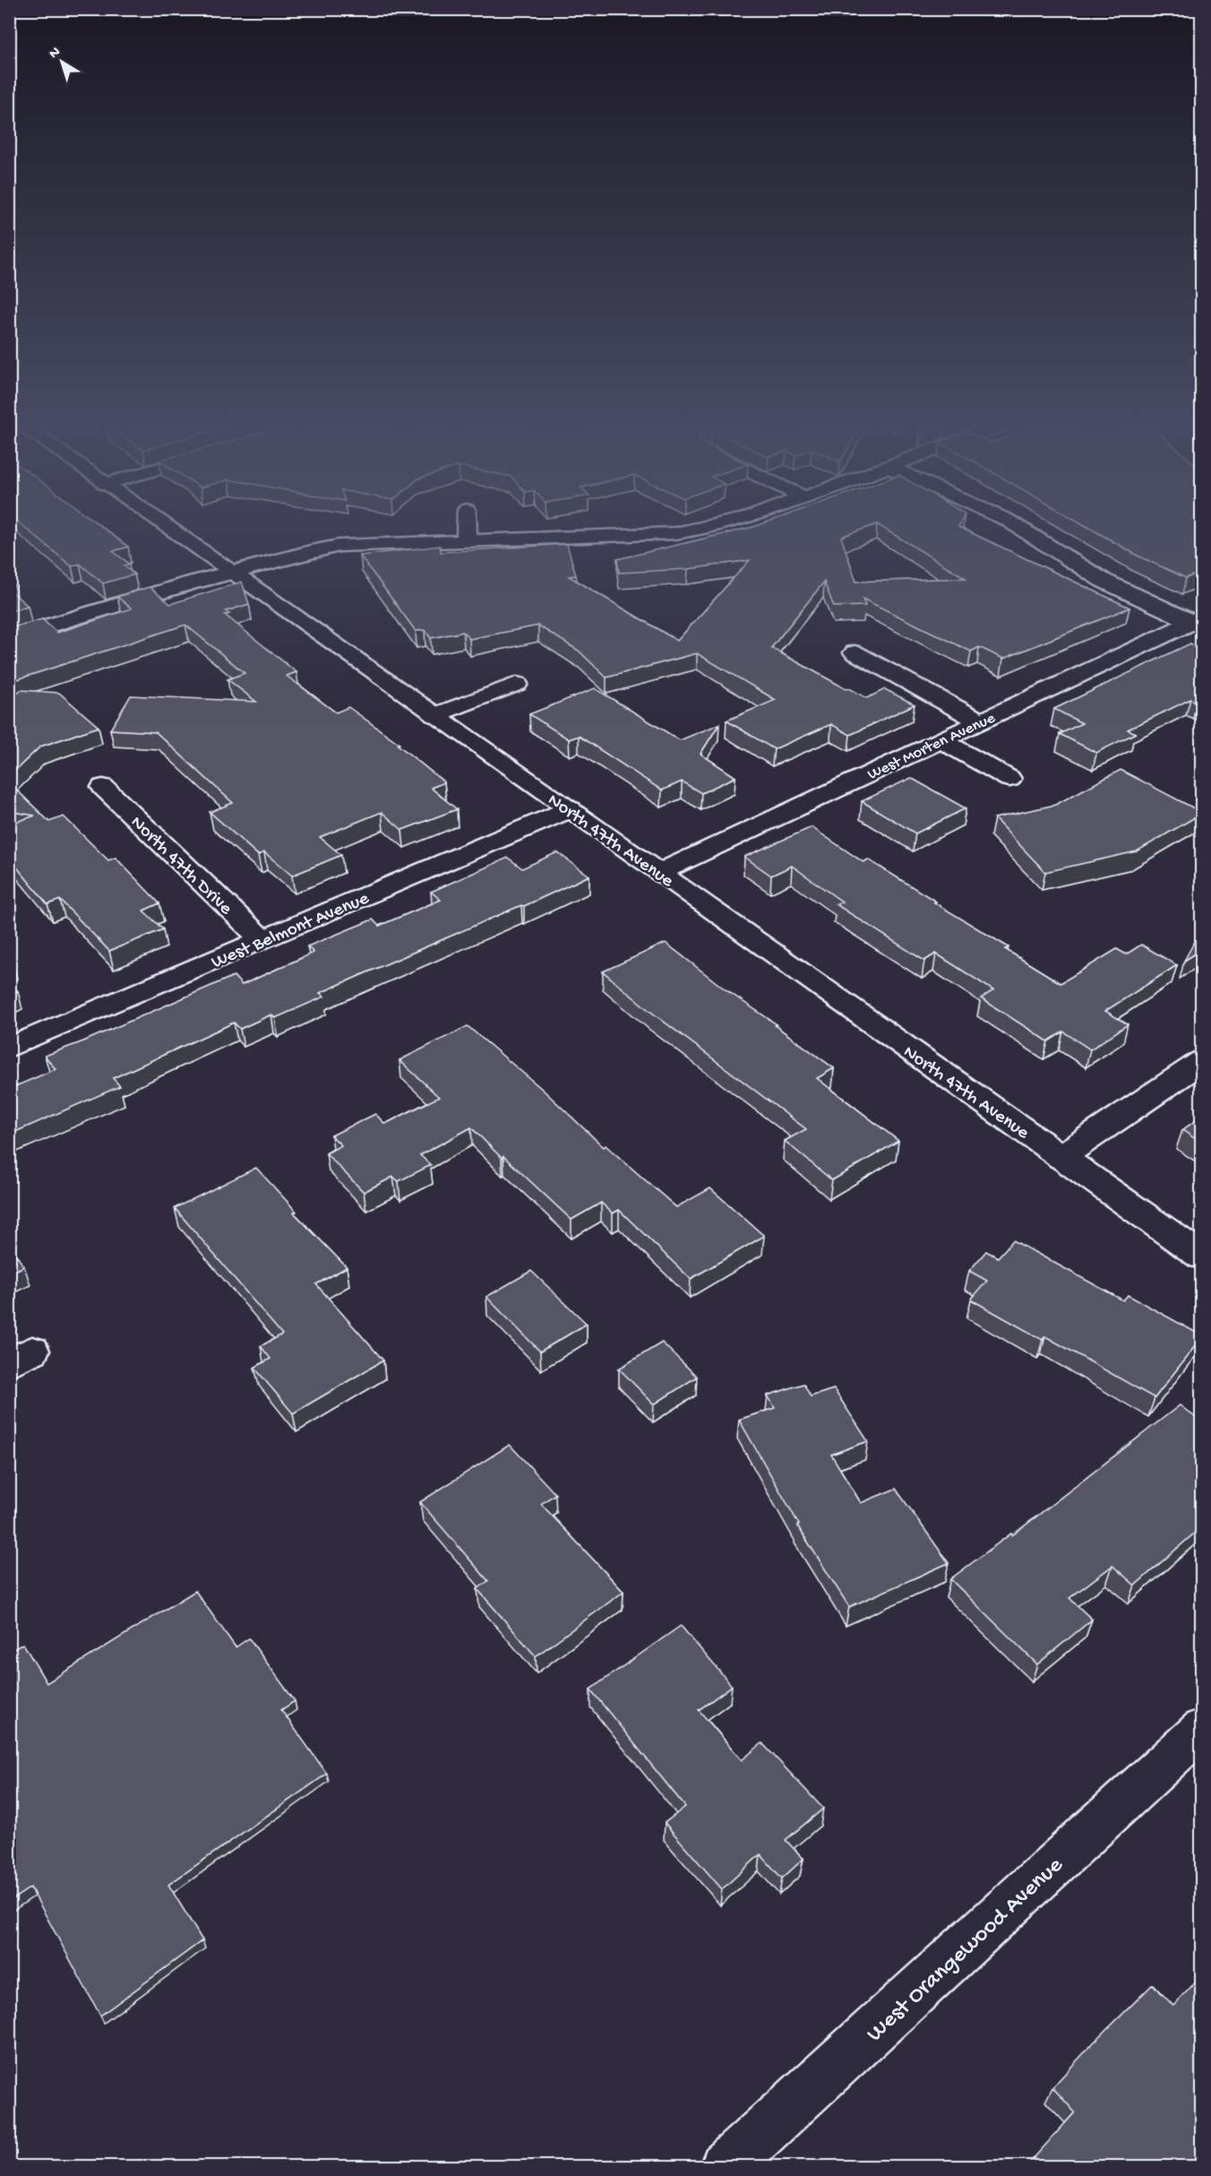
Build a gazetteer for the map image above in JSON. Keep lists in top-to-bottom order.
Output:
{
  "streets": {
    "street": [
      "West Morten Avenue",
      "North 47th Avenue",
      "North 47th Drive",
      "West Belmont Avenue",
      "West Orangewood Avenue"
    ]
  },
  "crossings": [
    ["West Morten Avenue", "North 47th Avenue"],
    ["North 47th Avenue", "West Belmont Avenue"],
    ["North 47th Drive", "West Belmont Avenue"]
  ],
  "north": "top left"
}
